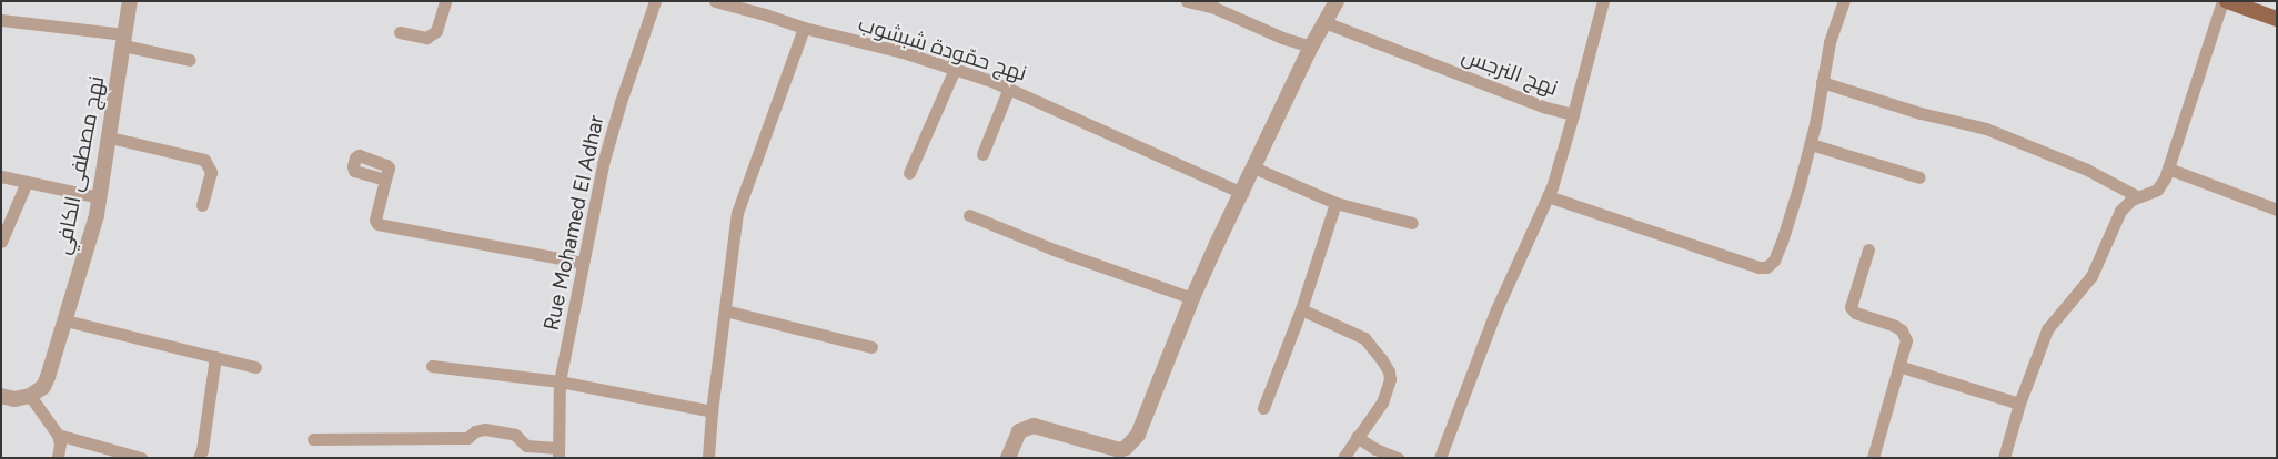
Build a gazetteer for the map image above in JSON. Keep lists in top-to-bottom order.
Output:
{
  "streets": {
    "street": [
      "نهج حمّودة شبشوب",
      "نهج النرجس",
      "نهج مصطفى الكافي",
      "Rue Mohamed El Adhar"
    ]
  }
}
